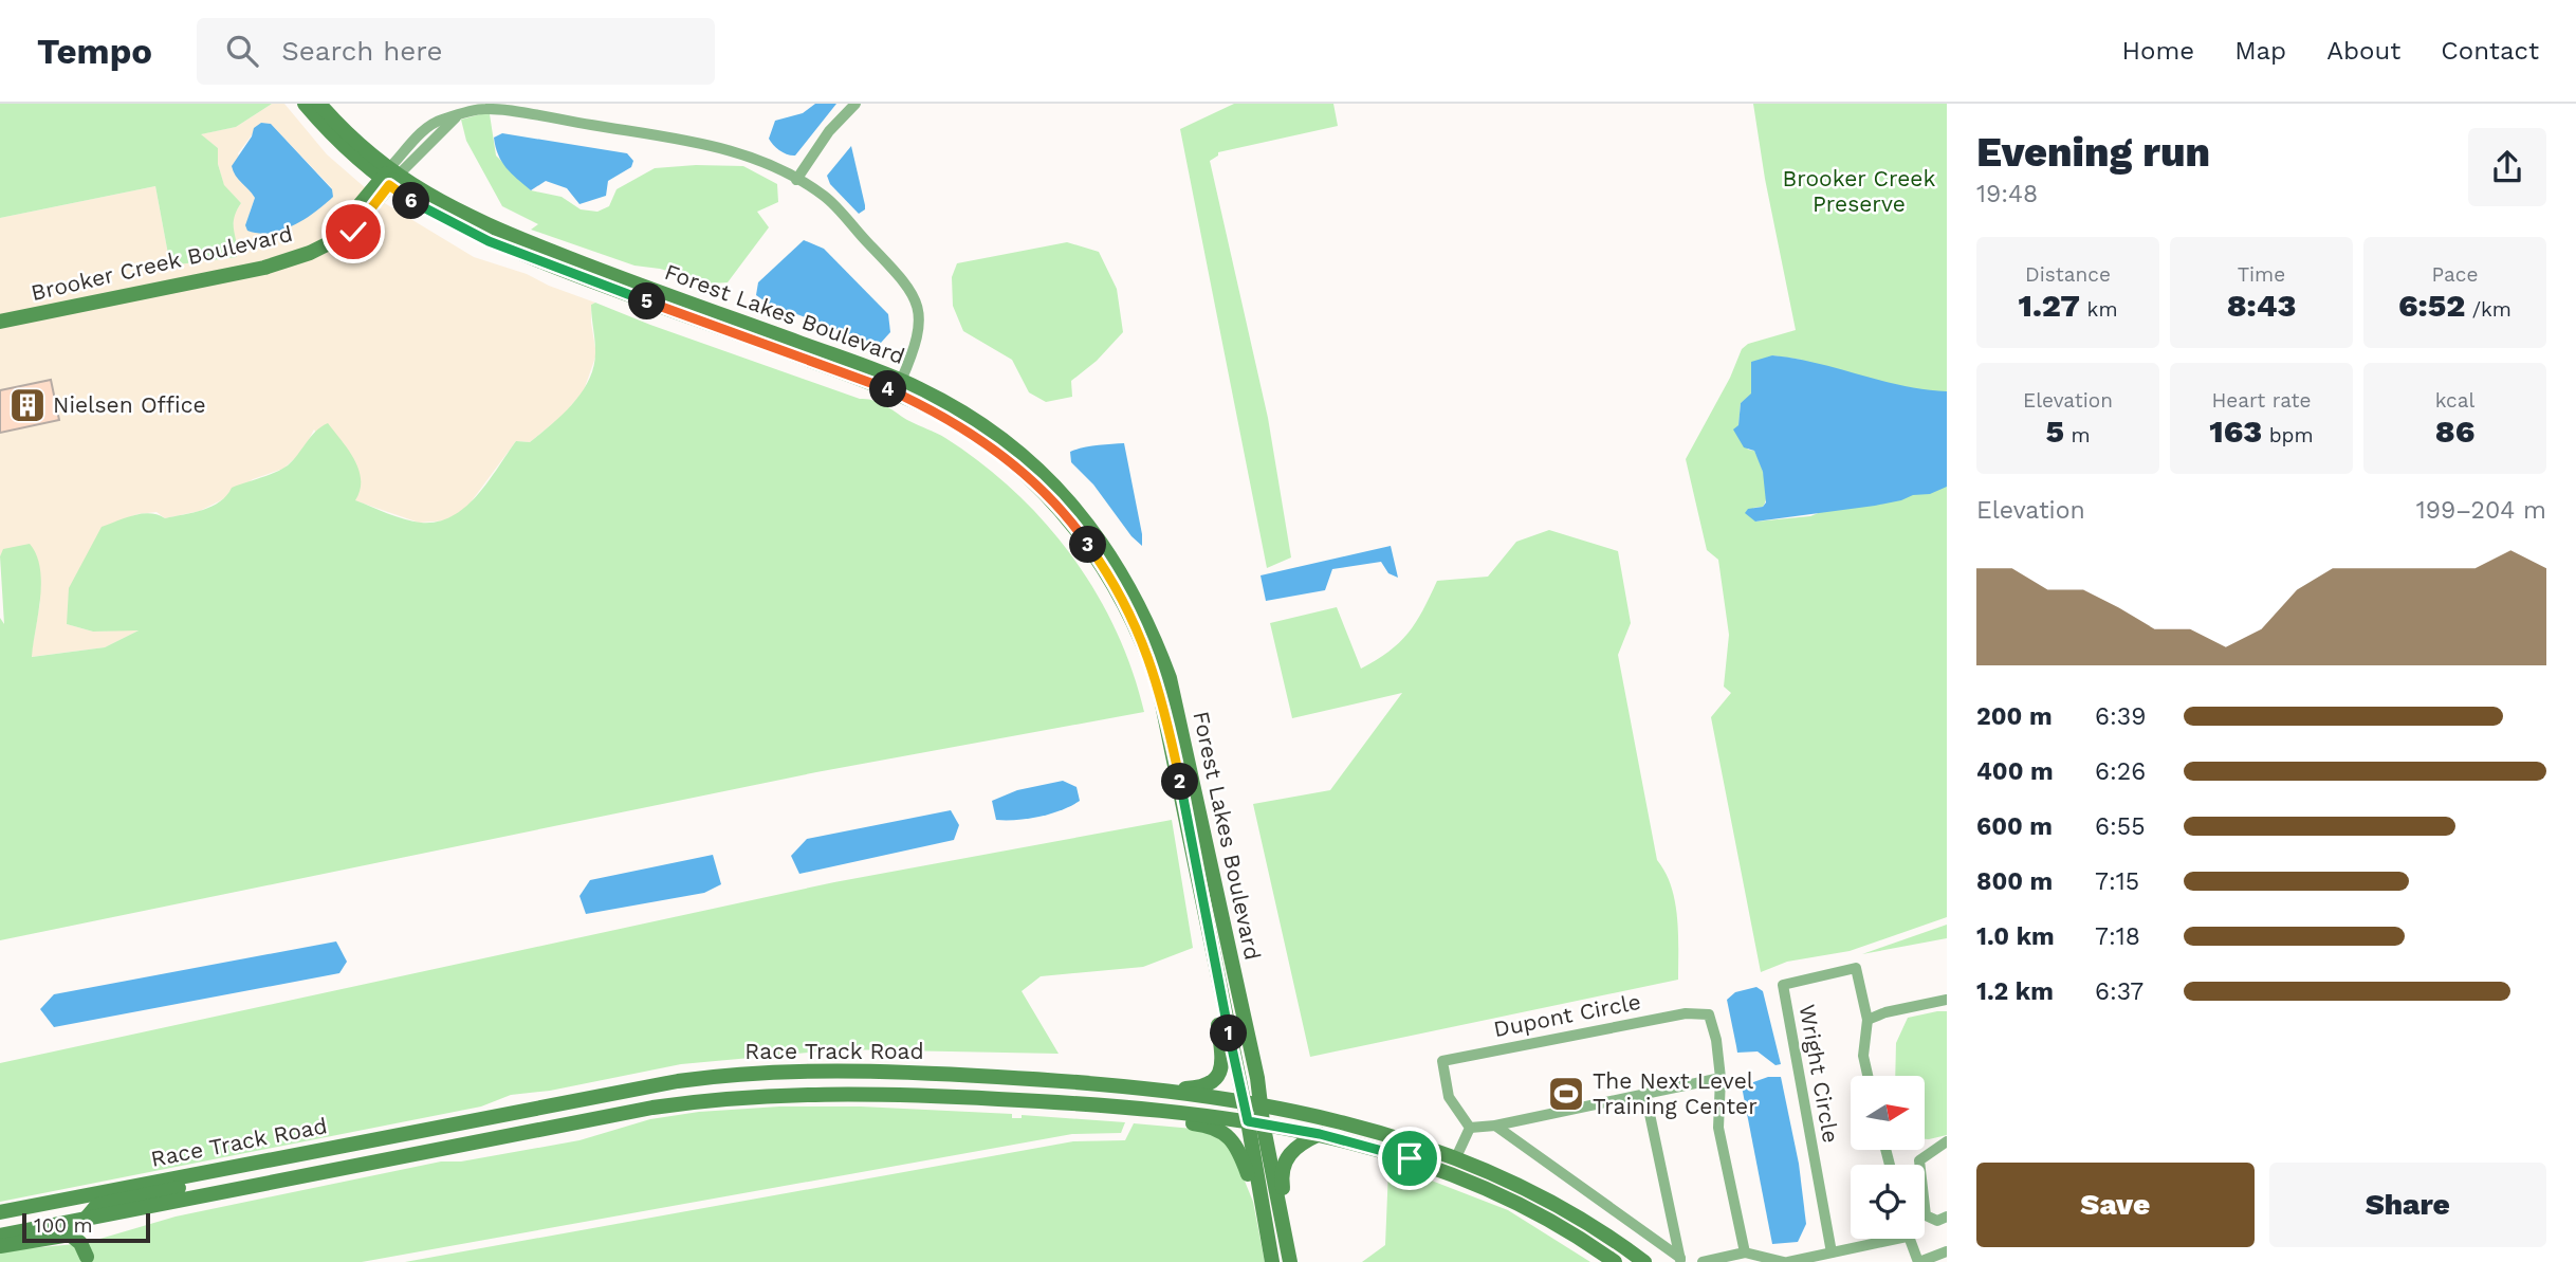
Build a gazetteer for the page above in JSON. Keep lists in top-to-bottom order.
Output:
{
  "streets": {
    "main road": ["Brooker Creek Boulevard", "Forest Lakes Boulevard", "Race Track Road"],
    "street": ["Dupont Circle", "Wright Circle"]
  },
  "crossings": [
    ["Brooker Creek Boulevard", "Forest Lakes Boulevard"],
    ["Forest Lakes Boulevard", "Race Track Road"]
  ],
  "parks": ["Brooker Creek Preserve"],
  "places": {
    "building": ["Nielsen Office"],
    "sports": ["The Next Level Training Center"]
  },
  "scale_bar": "100 m",
  "north": "right",
  "page": {
    "header": "Tempo",
    "search": "Search here",
    "nav": [
      "Home",
      "Map",
      "About",
      "Contact"
    ],
    "heading": ["Evening run", "19:48"],
    "pins": [
      "6",
      "5",
      "4",
      "3",
      "2",
      "1"
    ],
    "stats": [
      ["Distance", "1.27 km"],
      ["Time", "8:43"],
      ["Pace", "6:52 /km"],
      ["Elevation", "5 m"],
      ["Heart rate", "163 bpm"],
      ["kcal", "86"]
    ],
    "chart": ["Elevation", "199–204 m"],
    "list": [
      {
        "name": "200 m",
        "note": "6:39"
      },
      {
        "name": "400 m",
        "note": "6:26"
      },
      {
        "name": "600 m",
        "note": "6:55"
      },
      {
        "name": "800 m",
        "note": "7:15"
      },
      {
        "name": "1.0 km",
        "note": "7:18"
      },
      {
        "name": "1.2 km",
        "note": "6:37"
      }
    ],
    "buttons": ["Save", "Share"],
    "scale": "100 m"
  }
}
